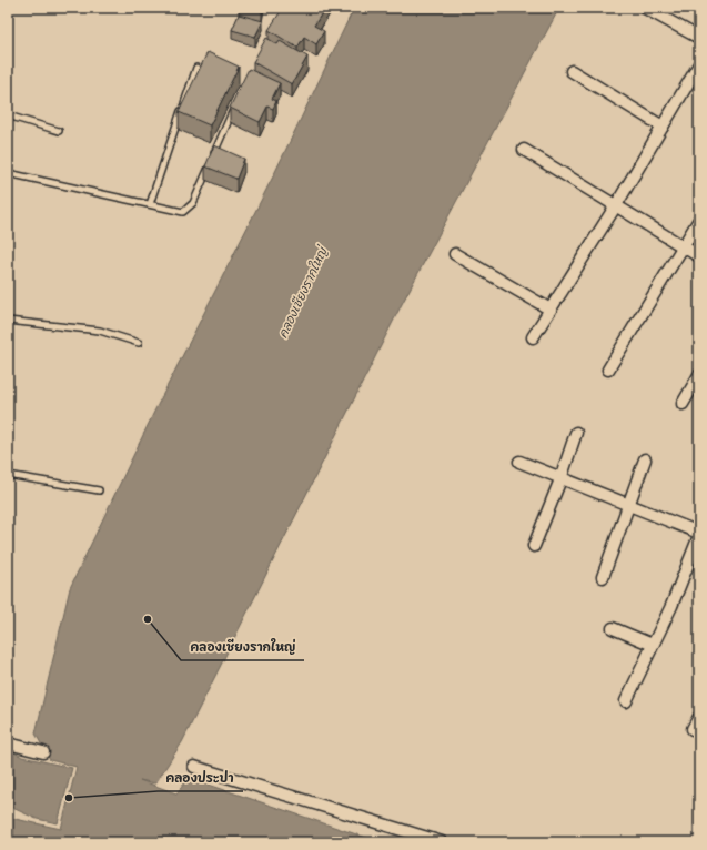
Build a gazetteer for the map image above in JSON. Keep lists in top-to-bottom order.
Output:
{
  "water": ["คลองเชียงรากใหญ่"],
  "places": ["คลองเชียงรากใหญ่", "คลองประปา"]
}
